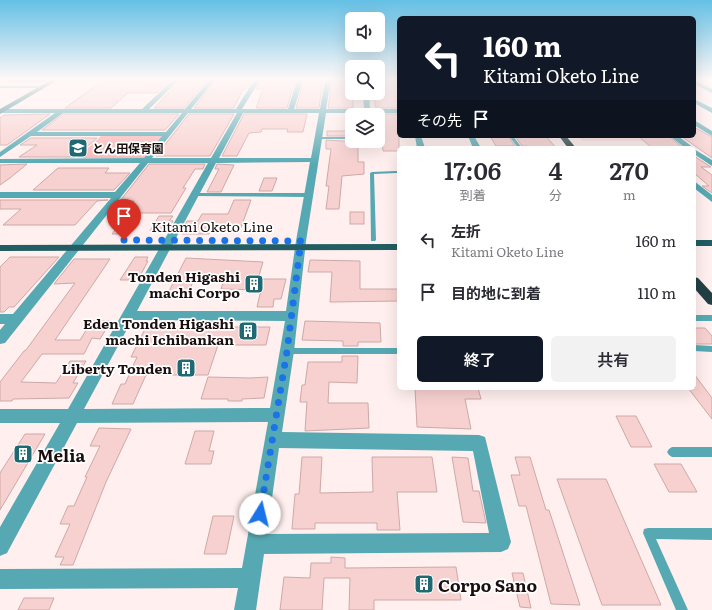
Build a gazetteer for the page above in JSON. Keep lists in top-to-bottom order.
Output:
{
  "streets": {
    "main road": ["Kitami Oketo Line"]
  },
  "places": {
    "school or university": ["とん田保育園"],
    "building": [
      "Tonden Higashi machi Corpo",
      "Eden Tonden Higashi machi Ichibankan",
      "Liberty Tonden",
      "Melia",
      "Corpo Sano"
    ]
  },
  "page": {
    "turn": ["160 m", "Kitami Oketo Line"],
    "then": "その先",
    "eta": [
      "17:06",
      "到着",
      "4",
      "分",
      "270",
      "m"
    ],
    "list": [
      {
        "name": "左折",
        "note": "Kitami Oketo Line",
        "value": "160 m"
      },
      {
        "name": "目的地に到着",
        "value": "110 m"
      }
    ],
    "buttons": ["終了", "共有"]
  }
}
